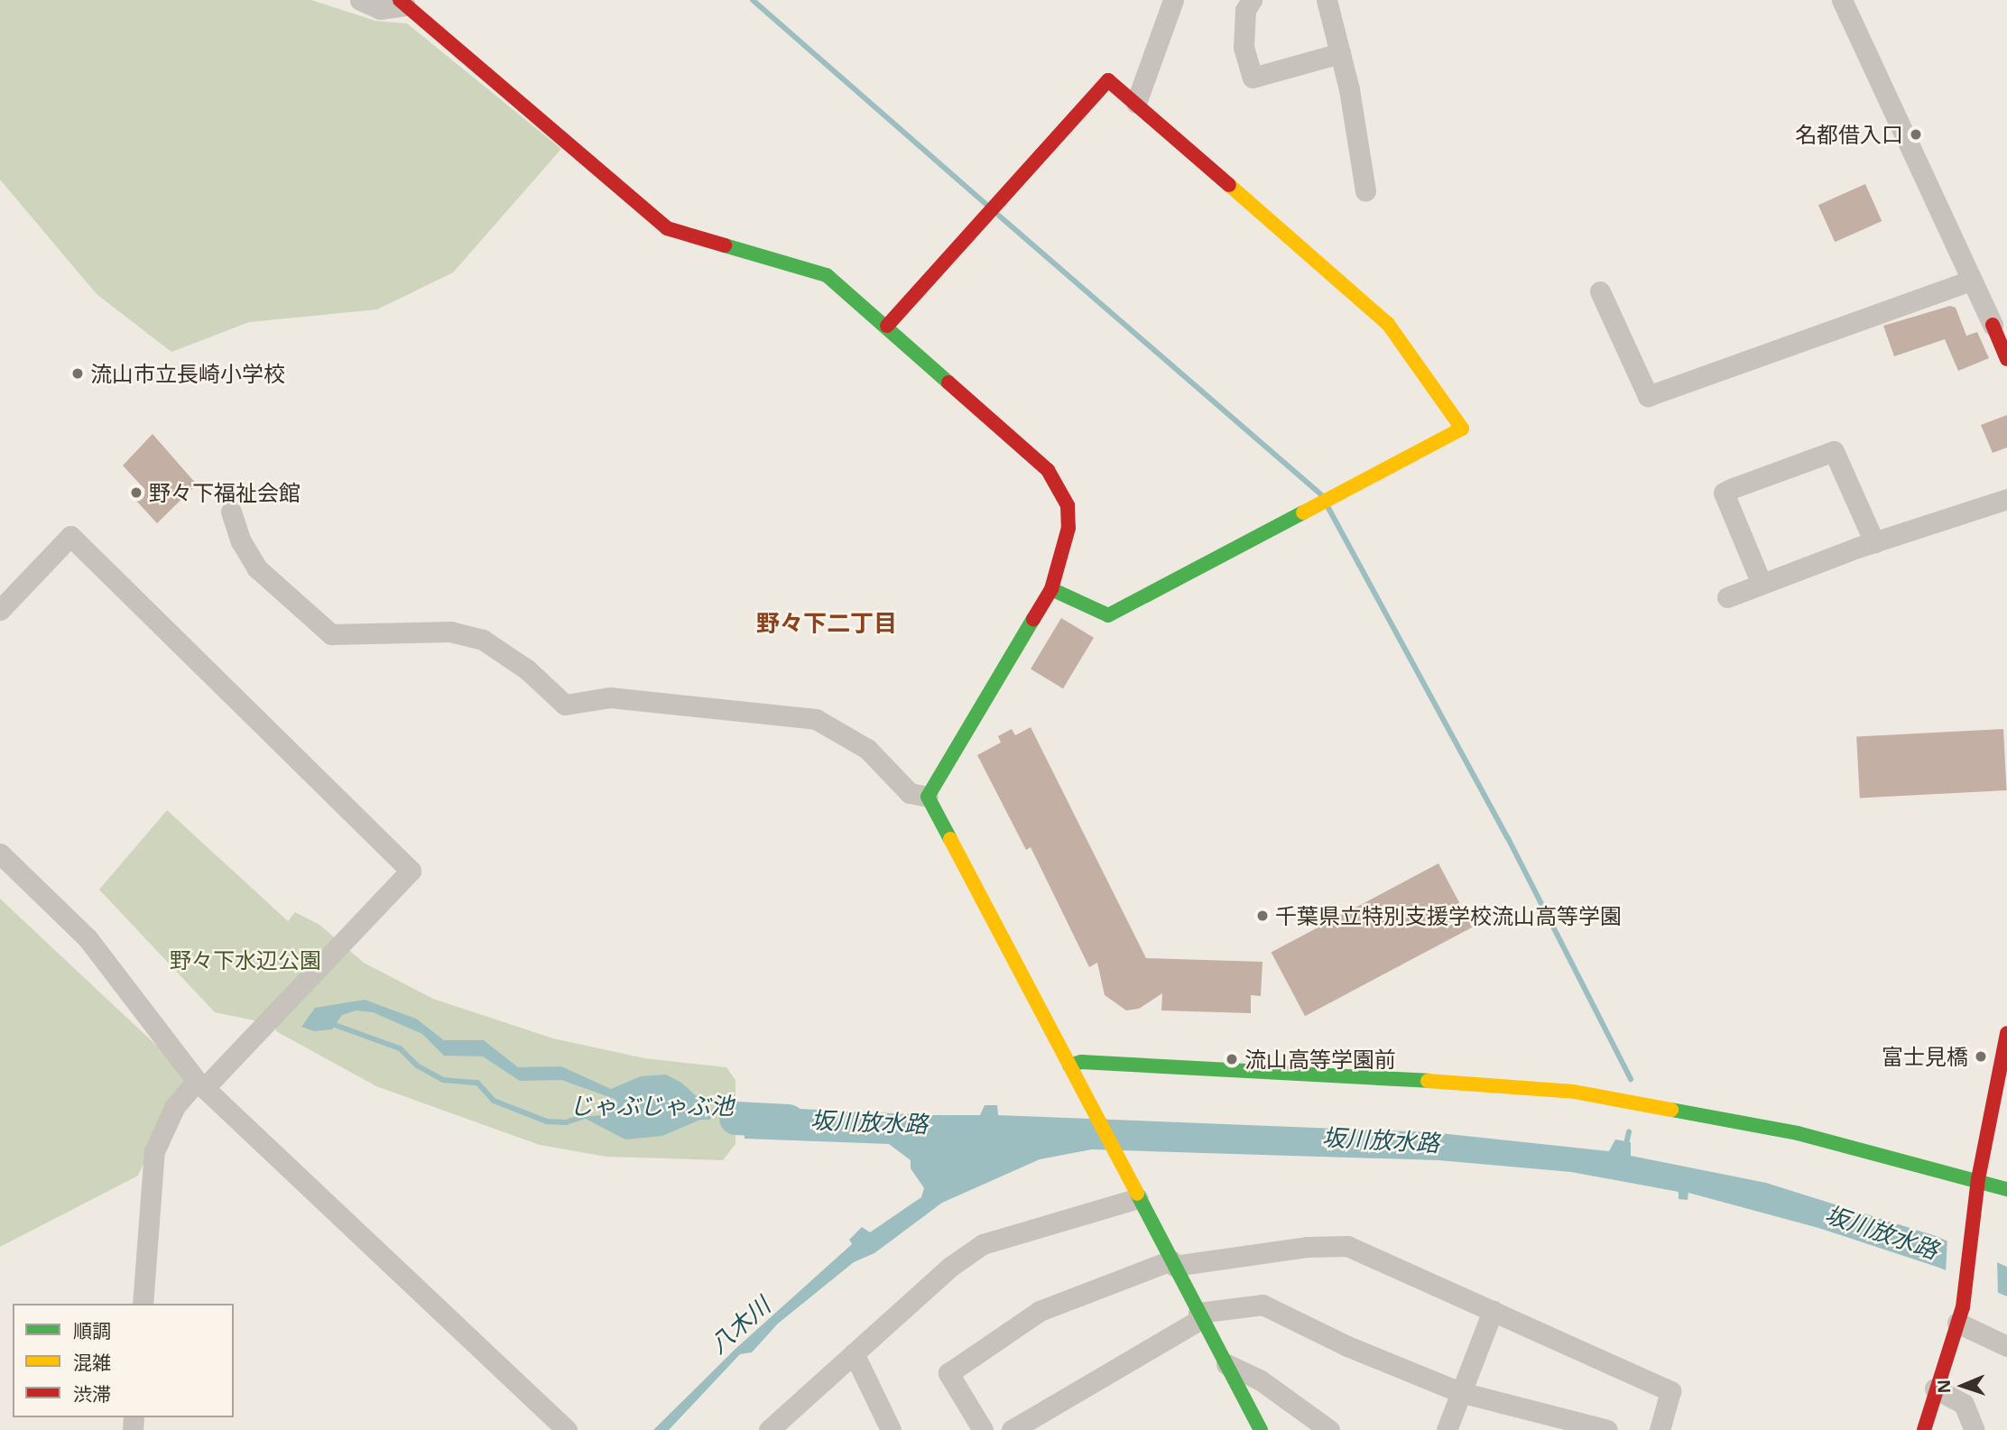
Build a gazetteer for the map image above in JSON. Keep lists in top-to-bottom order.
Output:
{
  "districts": ["野々下二丁目"],
  "water": ["じゃぶじゃぶ池", "坂川放水路", "八木川"],
  "parks": ["野々下水辺公園"],
  "places": [
    "名都借入口",
    "流山市立長崎小学校",
    "野々下福祉会館",
    "千葉県立特別支援学校流山高等学園",
    "富士見橋",
    "流山高等学園前"
  ],
  "legend": ["順調", "混雑", "渋滞"],
  "north": "left"
}
